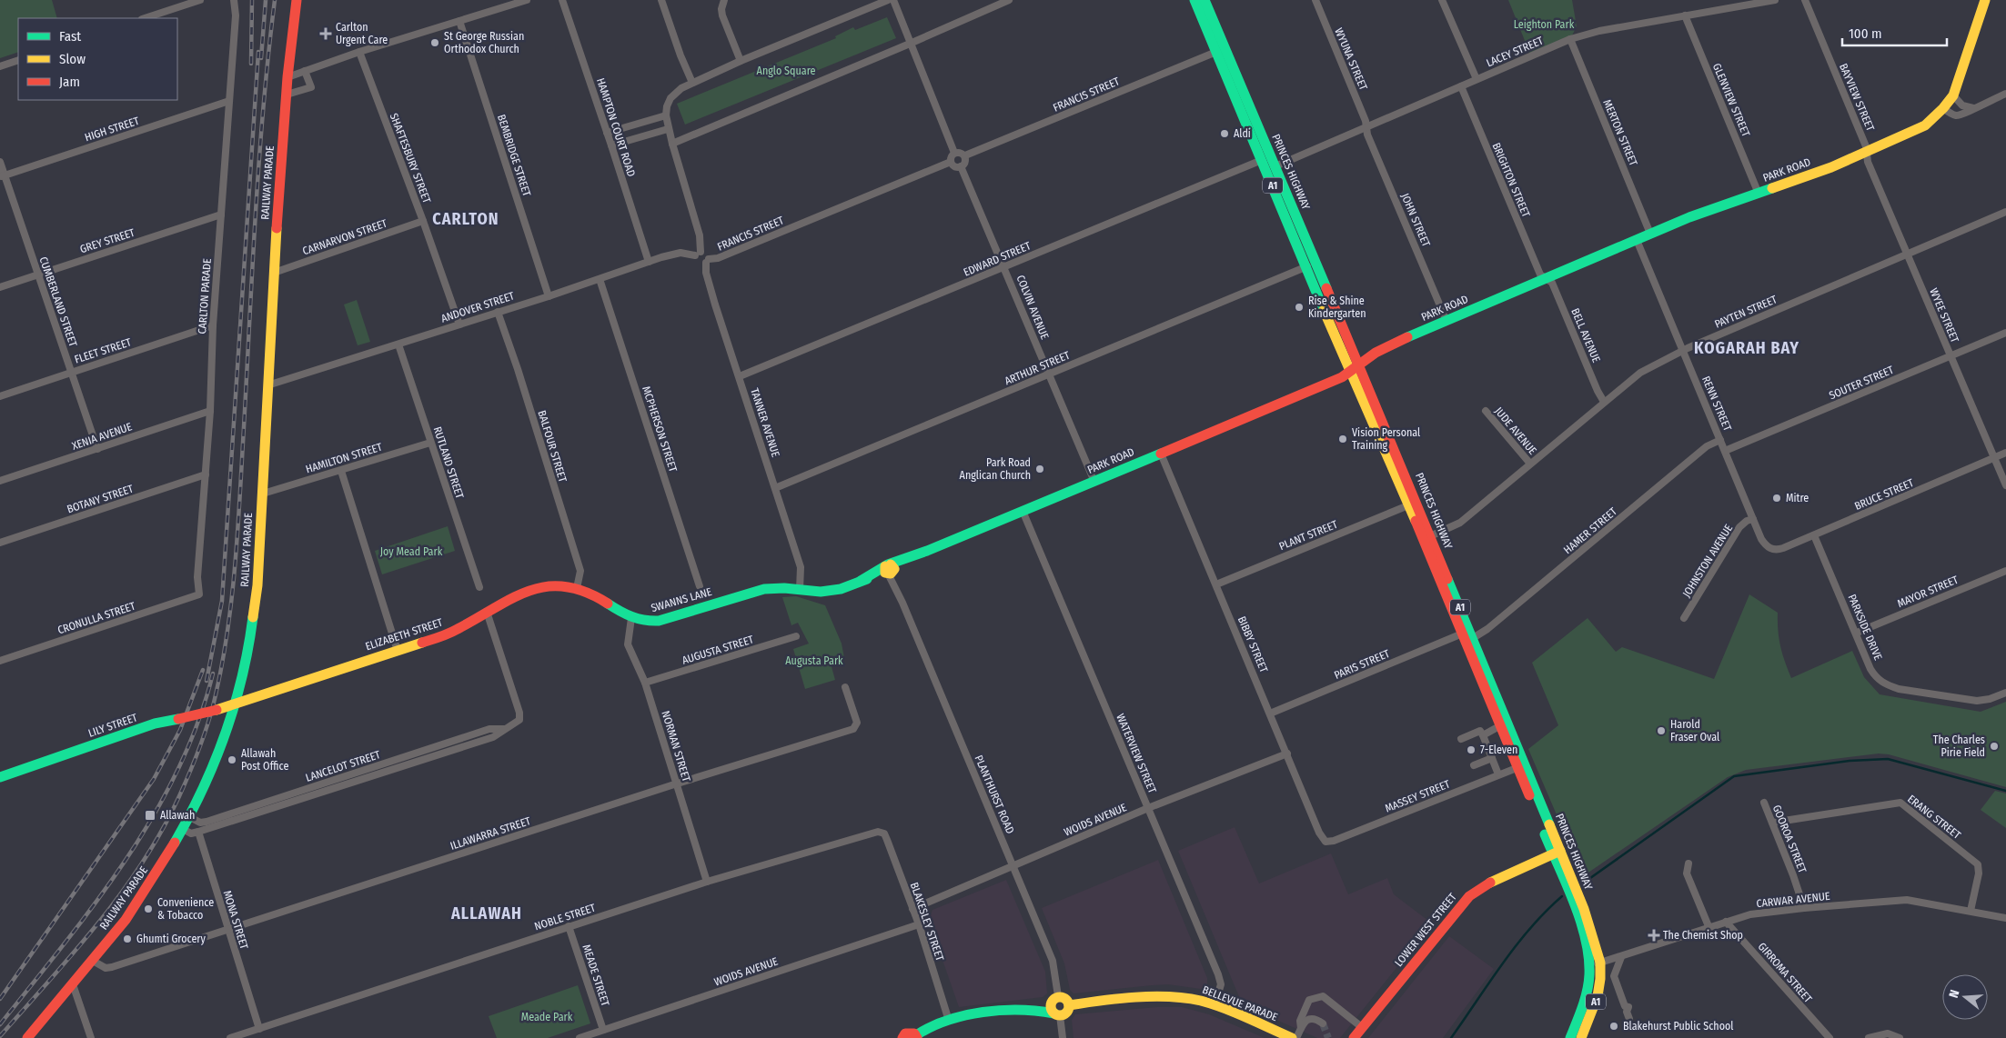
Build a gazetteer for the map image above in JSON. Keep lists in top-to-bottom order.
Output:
{
  "streets": {
    "main road": [
      "PARK ROAD",
      "PRINCES HIGHWAY",
      "RAILWAY PARADE",
      "A1",
      "SWANNS LANE",
      "ELIZABETH STREET",
      "LILY STREET",
      "LOWER WEST STREET",
      "BELLEVUE PARADE"
    ],
    "street": [
      "LACEY STREET",
      "WYUNA STREET",
      "FRANCIS STREET",
      "BAYVIEW STREET",
      "GLENVIEW STREET",
      "HAMPTON COURT ROAD",
      "HIGH STREET",
      "MERTON STREET",
      "BEMBRIDGE STREET",
      "SHAFTESBURY STREET",
      "BRIGHTON STREET",
      "JOHN STREET",
      "CARNARVON STREET",
      "GREY STREET",
      "EDWARD STREET",
      "CARLTON PARADE",
      "CUMBERLAND STREET",
      "ANDOVER STREET",
      "COLVIN AVENUE",
      "PAYTEN STREET",
      "WYEE STREET",
      "BELL AVENUE",
      "FLEET STREET",
      "ARTHUR STREET",
      "SOUTER STREET",
      "RENN STREET",
      "TANNER AVENUE",
      "MCPHERSON STREET",
      "JUDE AVENUE",
      "XENIA AVENUE",
      "BALFOUR STREET",
      "HAMILTON STREET",
      "RUTLAND STREET",
      "BRUCE STREET",
      "BOTANY STREET",
      "HAMER STREET",
      "PLANT STREET",
      "JOHNSTON AVENUE",
      "MAYOR STREET",
      "CRONULLA STREET",
      "PARKSIDE DRIVE",
      "BIBBY STREET",
      "AUGUSTA STREET",
      "PARIS STREET",
      "NORMAN STREET",
      "WATERVIEW STREET",
      "LANCELOT STREET",
      "PLANTHURST ROAD",
      "MASSEY STREET",
      "ERANG STREET",
      "WOIDS AVENUE",
      "ILLAWARRA STREET",
      "GOOROA STREET",
      "CARWAR AVENUE",
      "NOBLE STREET",
      "MONA STREET",
      "BLAKESLEY STREET",
      "GIRROMA STREET",
      "MEADE STREET"
    ]
  },
  "crossings": [
    ["LACEY STREET", "WYUNA STREET"],
    ["LACEY STREET", "GLENVIEW STREET"],
    ["LACEY STREET", "MERTON STREET"],
    ["LACEY STREET", "PRINCES HIGHWAY"],
    ["LACEY STREET", "BRIGHTON STREET"],
    ["LACEY STREET", "JOHN STREET"],
    ["WYUNA STREET", "JOHN STREET"],
    ["FRANCIS STREET", "PRINCES HIGHWAY"],
    ["FRANCIS STREET", "COLVIN AVENUE"],
    ["FRANCIS STREET", "TANNER AVENUE"],
    ["BAYVIEW STREET", "PARK ROAD"],
    ["BAYVIEW STREET", "WYEE STREET"],
    ["GLENVIEW STREET", "PARK ROAD"],
    ["HAMPTON COURT ROAD", "ANDOVER STREET"],
    ["HIGH STREET", "CARLTON PARADE"],
    ["HIGH STREET", "CUMBERLAND STREET"],
    ["MERTON STREET", "PARK ROAD"],
    ["BEMBRIDGE STREET", "ANDOVER STREET"],
    ["SHAFTESBURY STREET", "CARNARVON STREET"],
    ["SHAFTESBURY STREET", "ANDOVER STREET"],
    ["PARK ROAD", "PRINCES HIGHWAY"],
    ["PARK ROAD", "BRIGHTON STREET"],
    ["PARK ROAD", "JOHN STREET"],
    ["PARK ROAD", "COLVIN AVENUE"],
    ["PARK ROAD", "WYEE STREET"],
    ["PARK ROAD", "BELL AVENUE"],
    ["PARK ROAD", "RENN STREET"],
    ["PARK ROAD", "TANNER AVENUE"],
    ["PARK ROAD", "SWANNS LANE"],
    ["PARK ROAD", "BIBBY STREET"],
    ["PARK ROAD", "WATERVIEW STREET"],
    ["PARK ROAD", "PLANTHURST ROAD"],
    ["PRINCES HIGHWAY", "EDWARD STREET"],
    ["PRINCES HIGHWAY", "PAYTEN STREET"],
    ["PRINCES HIGHWAY", "ARTHUR STREET"],
    ["PRINCES HIGHWAY", "HAMER STREET"],
    ["PRINCES HIGHWAY", "PLANT STREET"],
    ["PRINCES HIGHWAY", "PARIS STREET"],
    ["PRINCES HIGHWAY", "MASSEY STREET"],
    ["PRINCES HIGHWAY", "CARWAR AVENUE"],
    ["PRINCES HIGHWAY", "LOWER WEST STREET"],
    ["BRIGHTON STREET", "BELL AVENUE"],
    ["RAILWAY PARADE", "CARNARVON STREET"],
    ["RAILWAY PARADE", "ANDOVER STREET"],
    ["RAILWAY PARADE", "HAMILTON STREET"],
    ["RAILWAY PARADE", "ELIZABETH STREET"],
    ["RAILWAY PARADE", "LILY STREET"],
    ["RAILWAY PARADE", "ILLAWARRA STREET"],
    ["GREY STREET", "CARLTON PARADE"],
    ["GREY STREET", "CUMBERLAND STREET"],
    ["EDWARD STREET", "COLVIN AVENUE"],
    ["EDWARD STREET", "TANNER AVENUE"],
    ["CARLTON PARADE", "FLEET STREET"],
    ["CARLTON PARADE", "XENIA AVENUE"],
    ["CARLTON PARADE", "BOTANY STREET"],
    ["CARLTON PARADE", "CRONULLA STREET"],
    ["CUMBERLAND STREET", "FLEET STREET"],
    ["CUMBERLAND STREET", "XENIA AVENUE"],
    ["ANDOVER STREET", "MCPHERSON STREET"],
    ["ANDOVER STREET", "BALFOUR STREET"],
    ["ANDOVER STREET", "RUTLAND STREET"],
    ["COLVIN AVENUE", "ARTHUR STREET"],
    ["PAYTEN STREET", "WYEE STREET"],
    ["PAYTEN STREET", "BELL AVENUE"],
    ["PAYTEN STREET", "RENN STREET"],
    ["PAYTEN STREET", "JUDE AVENUE"],
    ["WYEE STREET", "SOUTER STREET"],
    ["WYEE STREET", "BRUCE STREET"],
    ["ARTHUR STREET", "TANNER AVENUE"],
    ["SOUTER STREET", "RENN STREET"],
    ["RENN STREET", "BRUCE STREET"],
    ["RENN STREET", "HAMER STREET"],
    ["RENN STREET", "JOHNSTON AVENUE"],
    ["TANNER AVENUE", "SWANNS LANE"],
    ["BALFOUR STREET", "SWANNS LANE"],
    ["BALFOUR STREET", "ELIZABETH STREET"],
    ["HAMILTON STREET", "RUTLAND STREET"],
    ["BRUCE STREET", "PARKSIDE DRIVE"],
    ["PLANT STREET", "BIBBY STREET"],
    ["MAYOR STREET", "PARKSIDE DRIVE"],
    ["SWANNS LANE", "ELIZABETH STREET"],
    ["SWANNS LANE", "NORMAN STREET"],
    ["ELIZABETH STREET", "LILY STREET"],
    ["ELIZABETH STREET", "LANCELOT STREET"],
    ["BIBBY STREET", "PARIS STREET"],
    ["BIBBY STREET", "MASSEY STREET"],
    ["BIBBY STREET", "WOIDS AVENUE"],
    ["AUGUSTA STREET", "NORMAN STREET"],
    ["NORMAN STREET", "ILLAWARRA STREET"],
    ["NORMAN STREET", "NOBLE STREET"],
    ["WATERVIEW STREET", "WOIDS AVENUE"],
    ["WATERVIEW STREET", "BELLEVUE PARADE"],
    ["LANCELOT STREET", "MONA STREET"],
    ["PLANTHURST ROAD", "WOIDS AVENUE"],
    ["PLANTHURST ROAD", "BELLEVUE PARADE"],
    ["ERANG STREET", "GOOROA STREET"],
    ["ERANG STREET", "CARWAR AVENUE"],
    ["WOIDS AVENUE", "BLAKESLEY STREET"],
    ["WOIDS AVENUE", "MEADE STREET"],
    ["ILLAWARRA STREET", "MONA STREET"],
    ["GOOROA STREET", "CARWAR AVENUE"],
    ["CARWAR AVENUE", "GIRROMA STREET"],
    ["NOBLE STREET", "MONA STREET"],
    ["NOBLE STREET", "BLAKESLEY STREET"],
    ["NOBLE STREET", "MEADE STREET"]
  ],
  "districts": ["CARLTON", "KOGARAH BAY", "ALLAWAH"],
  "parks": [
    "Leighton Park",
    "Anglo Square",
    "Joy Mead Park",
    "Augusta Park",
    "Meade Park"
  ],
  "places": {
    "health": ["Carlton Urgent Care", "The Chemist Shop"],
    "other": [
      "St George Russian Orthodox Church",
      "Aldi",
      "Rise & Shine Kindergarten",
      "Vision Personal Training",
      "Park Road Anglican Church",
      "Mitre",
      "Harold Fraser Oval",
      "The Charles Pirie Field",
      "7-Eleven",
      "Allawah Post Office",
      "Convenience & Tobacco",
      "Ghumti Grocery",
      "Blakehurst Public School"
    ],
    "transit": ["Allawah"]
  },
  "legend": ["Fast", "Slow", "Jam"],
  "scale_bar": "100 m",
  "north": "left"
}
